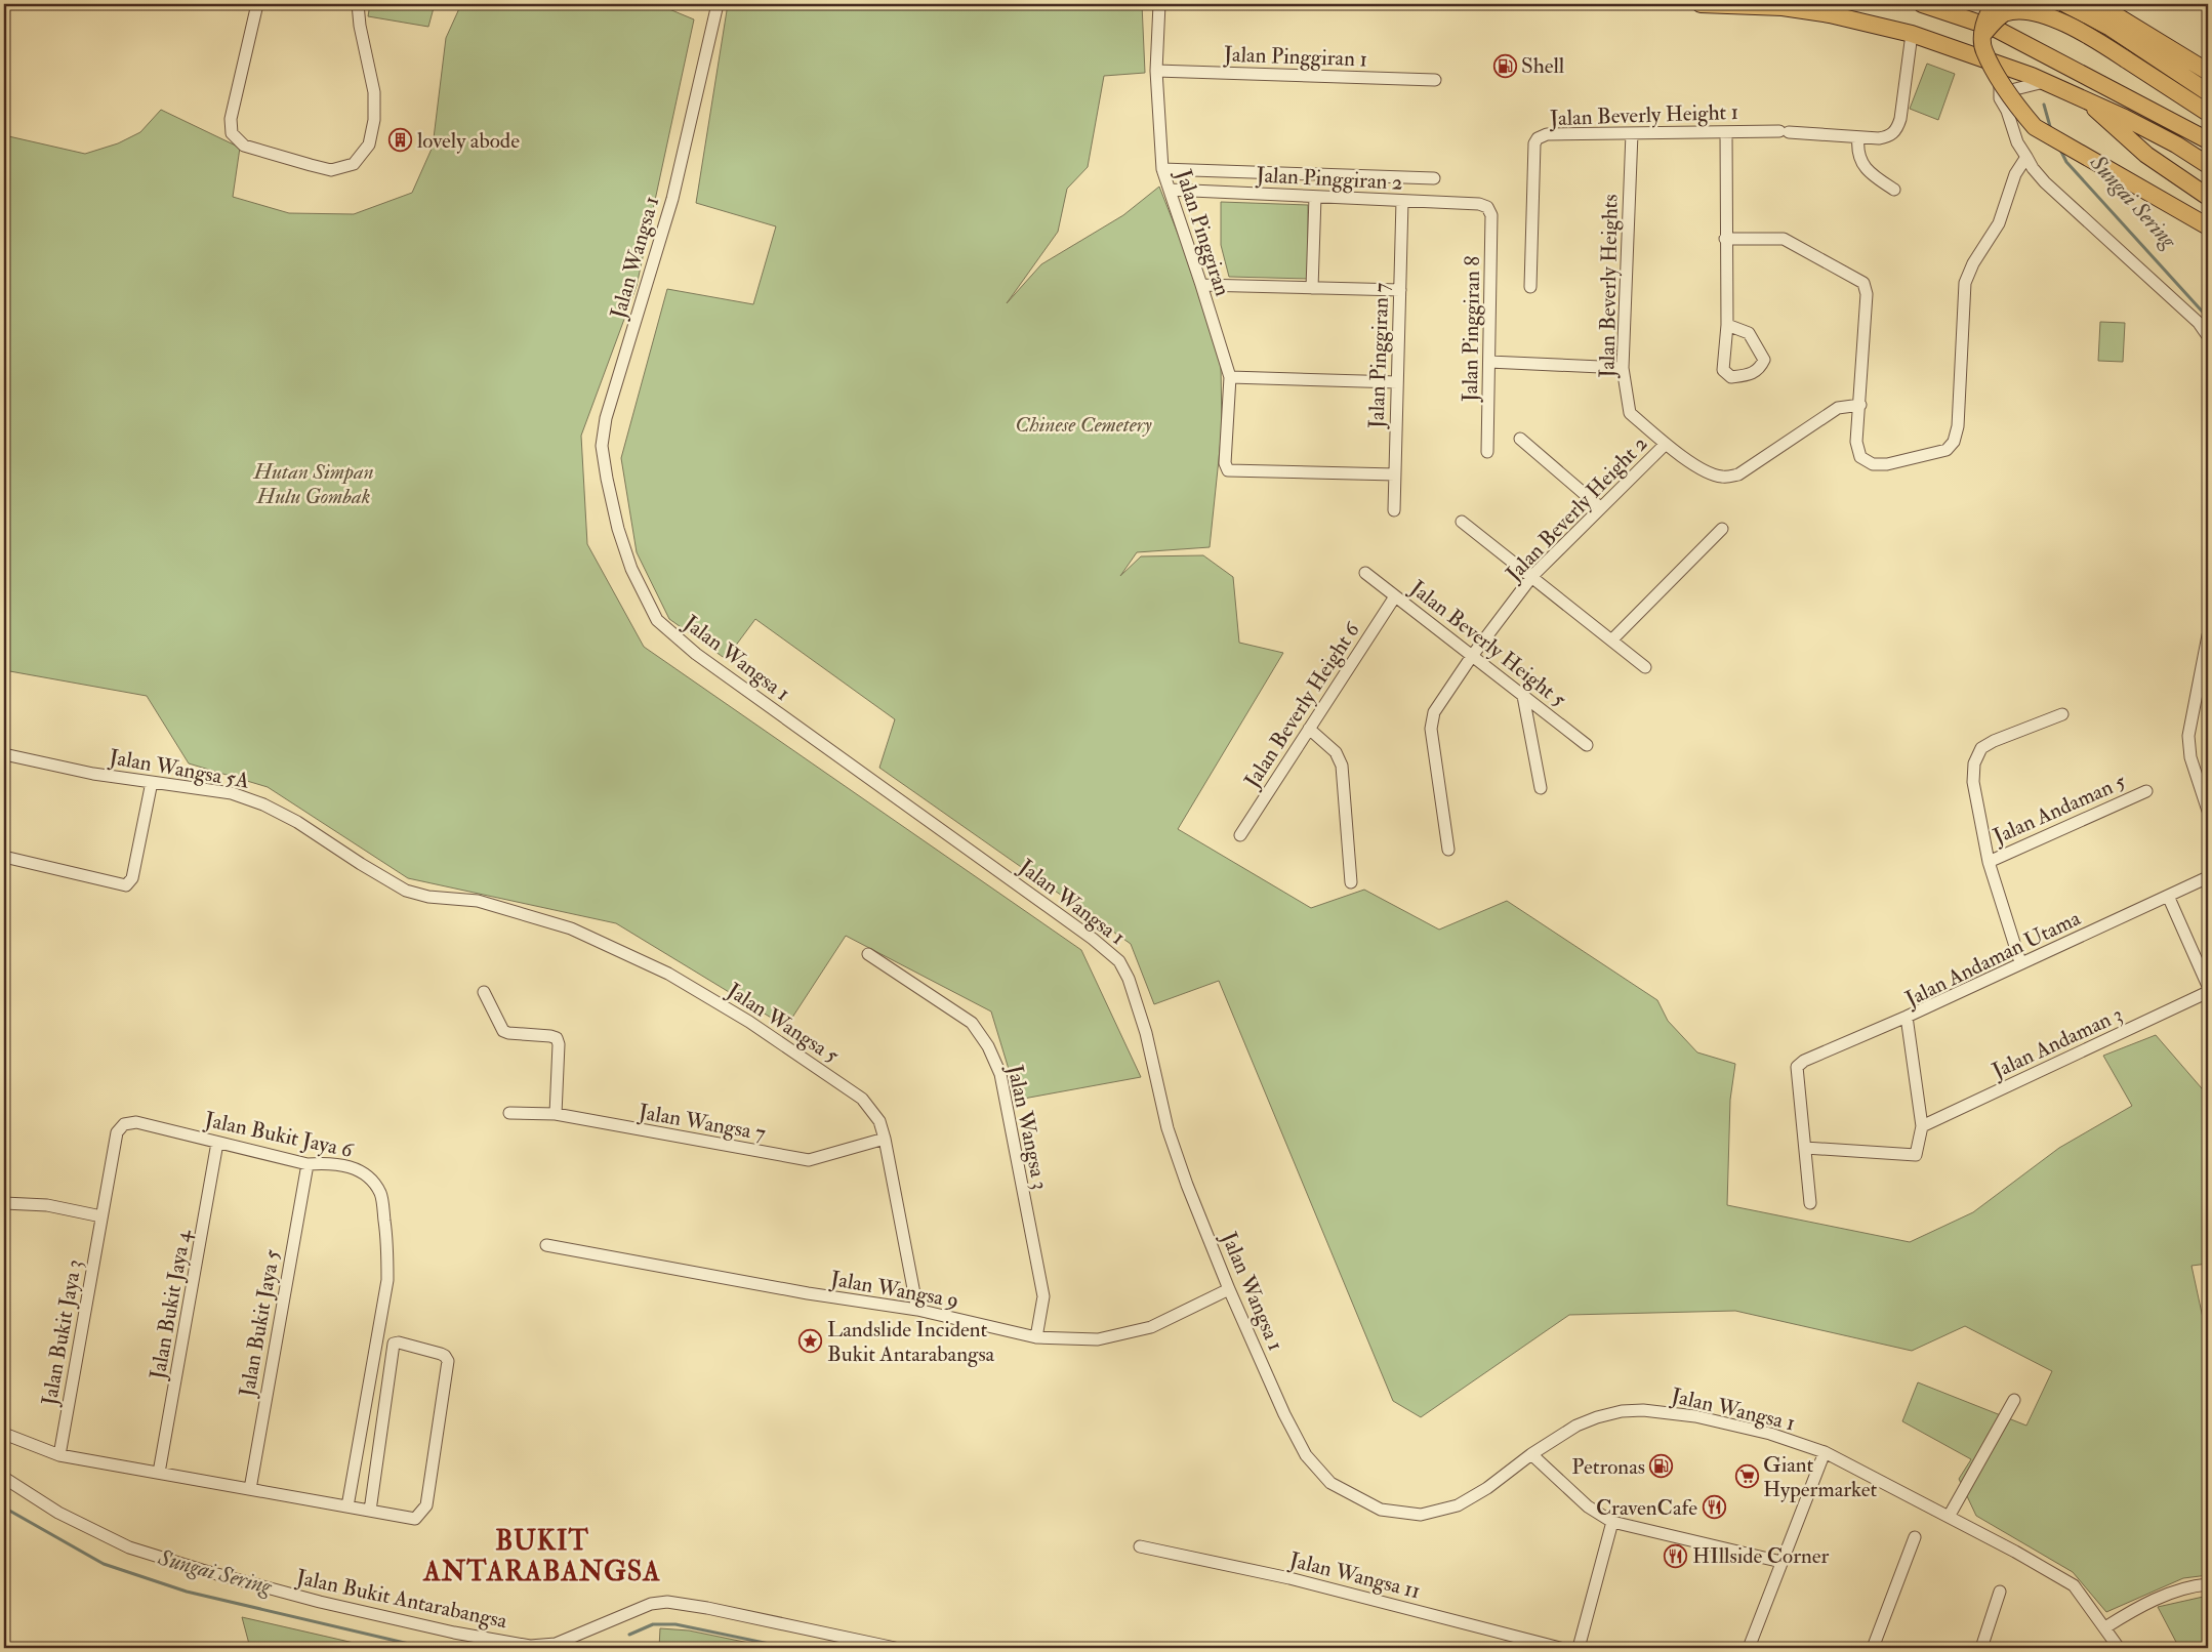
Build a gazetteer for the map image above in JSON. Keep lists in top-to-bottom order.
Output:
{
  "streets": {
    "street": [
      "Jalan Pinggiran 1",
      "Jalan Beverly Height 1",
      "Jalan Pinggiran 2",
      "Jalan Pinggiran",
      "Jalan Wangsa 1",
      "Jalan Beverly Heights",
      "Jalan Pinggiran 8",
      "Jalan Pinggiran 7",
      "Jalan Beverly Height 2",
      "Jalan Beverly Height 5",
      "Jalan Beverly Height 6",
      "Jalan Wangsa 5A",
      "Jalan Andaman 5",
      "Jalan Andaman Utama",
      "Jalan Wangsa 5",
      "Jalan Andaman 3",
      "Jalan Wangsa 7",
      "Jalan Wangsa 3",
      "Jalan Bukit Jaya 6",
      "Jalan Wangsa 9",
      "Jalan Bukit Jaya 4",
      "Jalan Bukit Jaya 5",
      "Jalan Bukit Jaya 3",
      "Jalan Wangsa 11",
      "Jalan Bukit Antarabangsa"
    ]
  },
  "crossings": [
    ["Jalan Pinggiran 1", "Jalan Pinggiran"],
    ["Jalan Beverly Height 1", "Jalan Beverly Heights"],
    ["Jalan Pinggiran 2", "Jalan Pinggiran"],
    ["Jalan Pinggiran 2", "Jalan Pinggiran 8"],
    ["Jalan Pinggiran 2", "Jalan Pinggiran 7"],
    ["Jalan Pinggiran", "Jalan Pinggiran 7"],
    ["Jalan Wangsa 1", "Jalan Wangsa 9"],
    ["Jalan Beverly Heights", "Jalan Beverly Height 2"],
    ["Jalan Beverly Height 2", "Jalan Beverly Height 5"],
    ["Jalan Beverly Height 5", "Jalan Beverly Height 6"],
    ["Jalan Wangsa 5A", "Jalan Wangsa 5"],
    ["Jalan Andaman Utama", "Jalan Andaman 3"],
    ["Jalan Wangsa 5", "Jalan Wangsa 7"],
    ["Jalan Wangsa 5", "Jalan Wangsa 9"],
    ["Jalan Wangsa 3", "Jalan Wangsa 9"],
    ["Jalan Bukit Jaya 6", "Jalan Bukit Jaya 4"],
    ["Jalan Bukit Jaya 6", "Jalan Bukit Jaya 5"],
    ["Jalan Bukit Jaya 6", "Jalan Bukit Jaya 3"]
  ],
  "districts": ["BUKIT ANTARABANGSA"],
  "water": ["Sungai Sering"],
  "parks": ["Chinese Cemetery", "Hutan Simpan Hulu Gombak"],
  "places": {
    "fuel station": ["Shell", "Petronas"],
    "building": ["lovely abode"],
    "place": ["Landslide Incident Bukit Antarabangsa"],
    "supermarket": ["Giant Hypermarket"],
    "restaurant": ["CravenCafe", "HIllside Corner"]
  }
}
